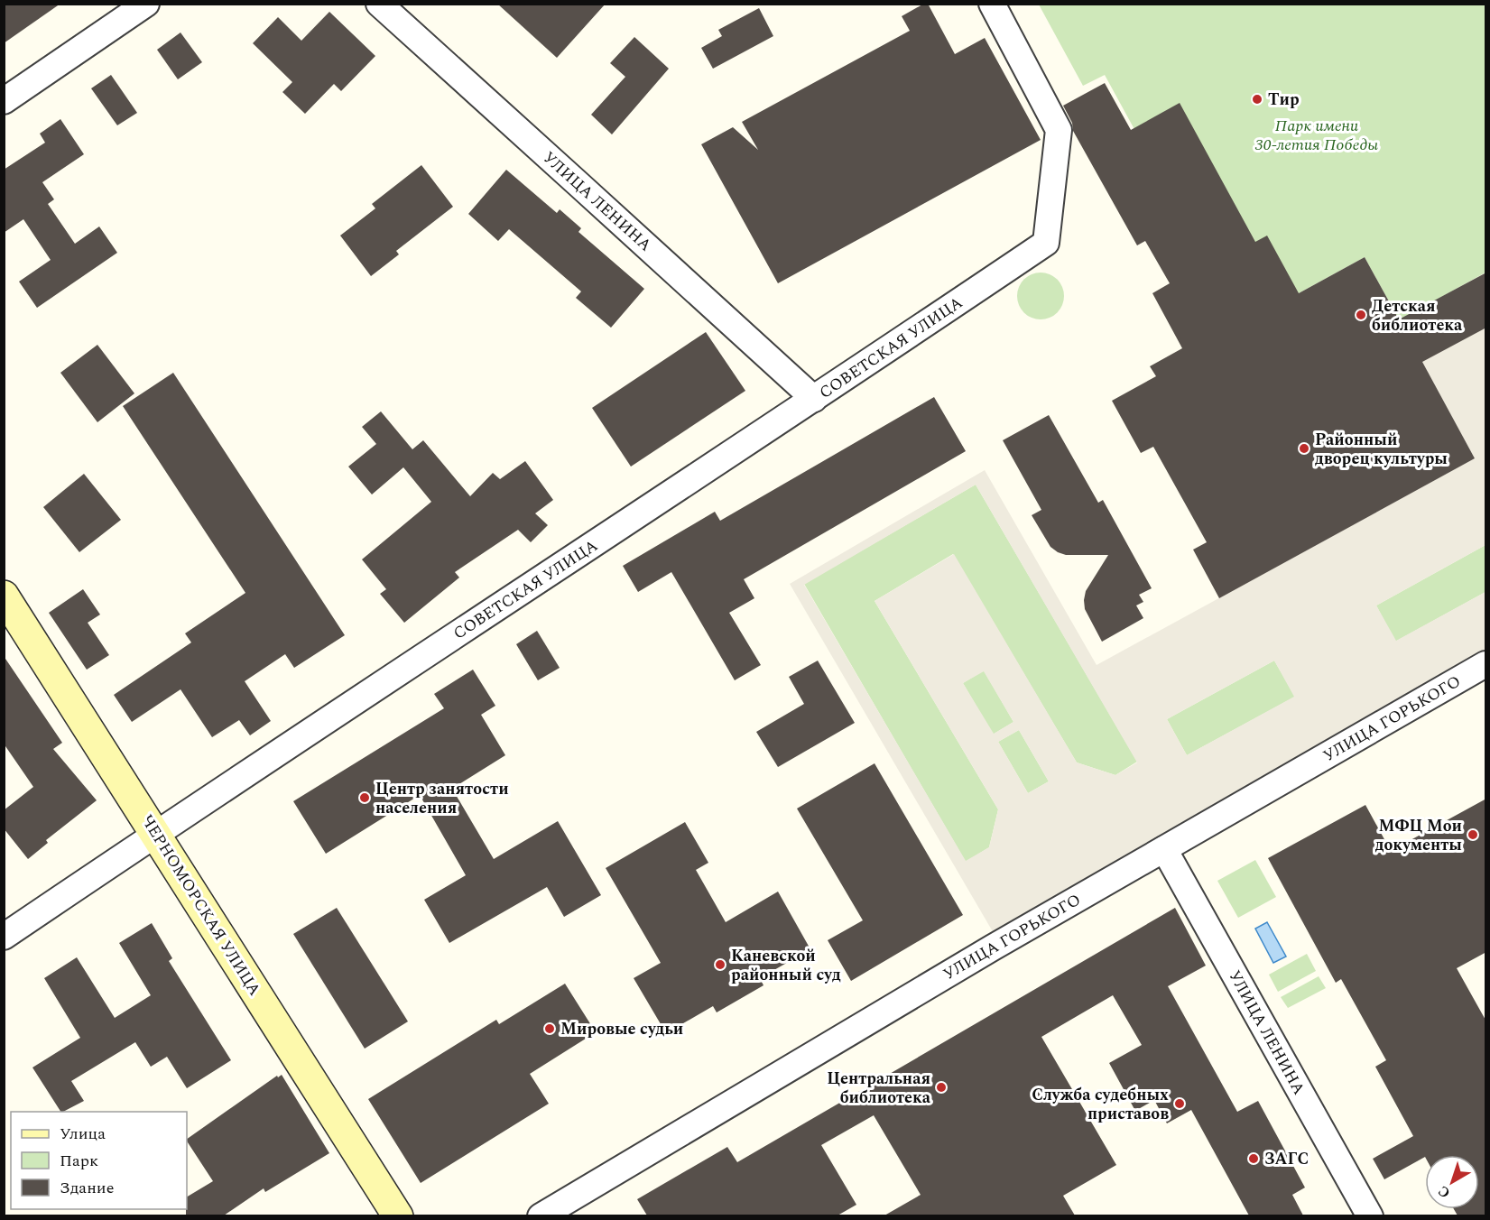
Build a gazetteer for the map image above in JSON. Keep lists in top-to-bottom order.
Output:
{
  "streets": {
    "street": [
      "УЛИЦА ЛЕНИНА",
      "СОВЕТСКАЯ УЛИЦА",
      "УЛИЦА ГОРЬКОГО",
      "ЧЕРНОМОРСКАЯ УЛИЦА"
    ]
  },
  "crossings": [
    ["УЛИЦА ЛЕНИНА", "СОВЕТСКАЯ УЛИЦА"],
    ["УЛИЦА ЛЕНИНА", "УЛИЦА ГОРЬКОГО"],
    ["СОВЕТСКАЯ УЛИЦА", "ЧЕРНОМОРСКАЯ УЛИЦА"]
  ],
  "parks": ["Парк имени 30-летия Победы"],
  "places": [
    "Тир",
    "Детская библиотека",
    "Районный дворец культуры",
    "Центр занятости населения",
    "МФЦ Мои документы",
    "Каневской районный суд",
    "Мировые судьи",
    "Центральная библиотека",
    "Служба судебных приставов",
    "ЗАГС"
  ],
  "legend": ["Улица", "Парк", "Здание"],
  "north": "bottom left"
}
